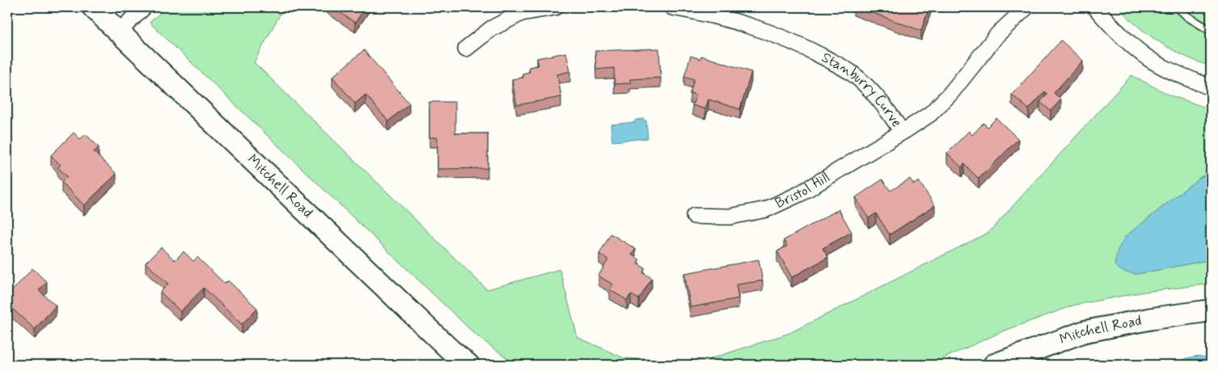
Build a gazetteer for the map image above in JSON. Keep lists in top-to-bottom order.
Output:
{
  "streets": {
    "main road": ["Mitchell Road"],
    "street": ["Stanburry Curve", "Bristol Hill"]
  },
  "crossings": [
    ["Stanburry Curve", "Bristol Hill"]
  ]
}
